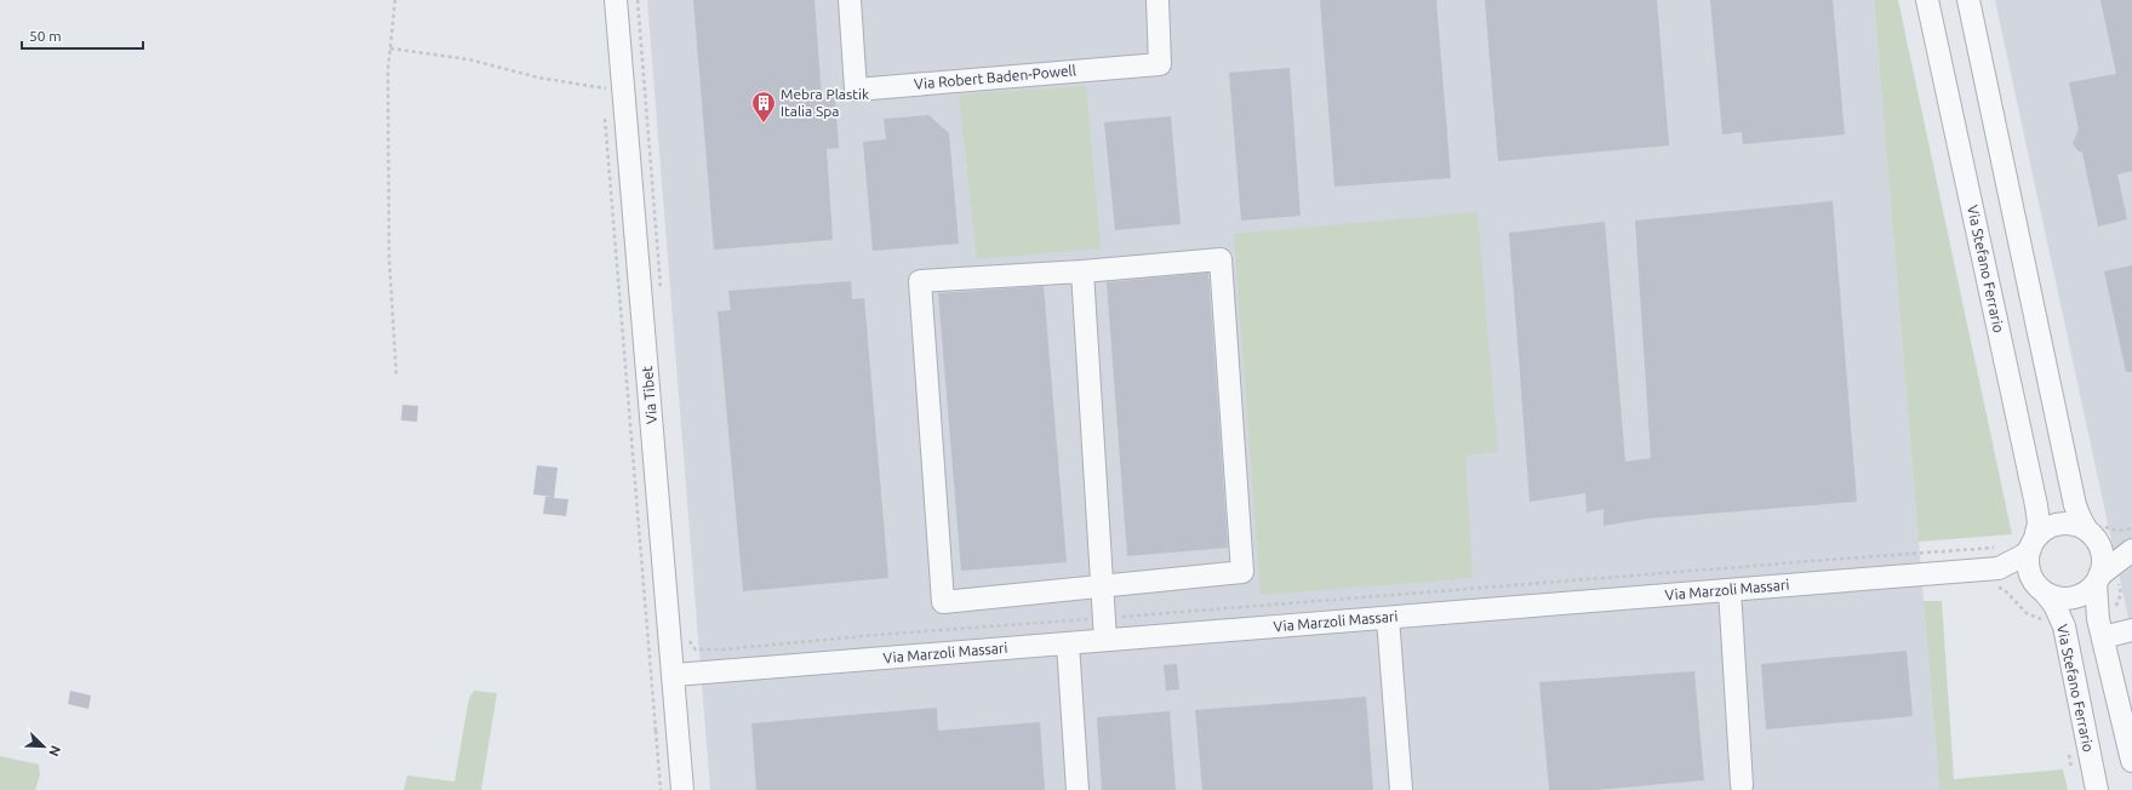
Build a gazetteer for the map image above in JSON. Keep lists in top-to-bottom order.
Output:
{
  "streets": {
    "street": [
      "Via Robert Baden-Powell",
      "Via Stefano Ferrario",
      "Via Tibet",
      "Via Marzoli Massari"
    ]
  },
  "crossings": [
    ["Via Stefano Ferrario", "Via Marzoli Massari"],
    ["Via Tibet", "Via Marzoli Massari"]
  ],
  "places": {
    "building": ["Mebra Plastik Italia Spa"]
  },
  "scale_bar": "50 m",
  "north": "bottom right"
}
